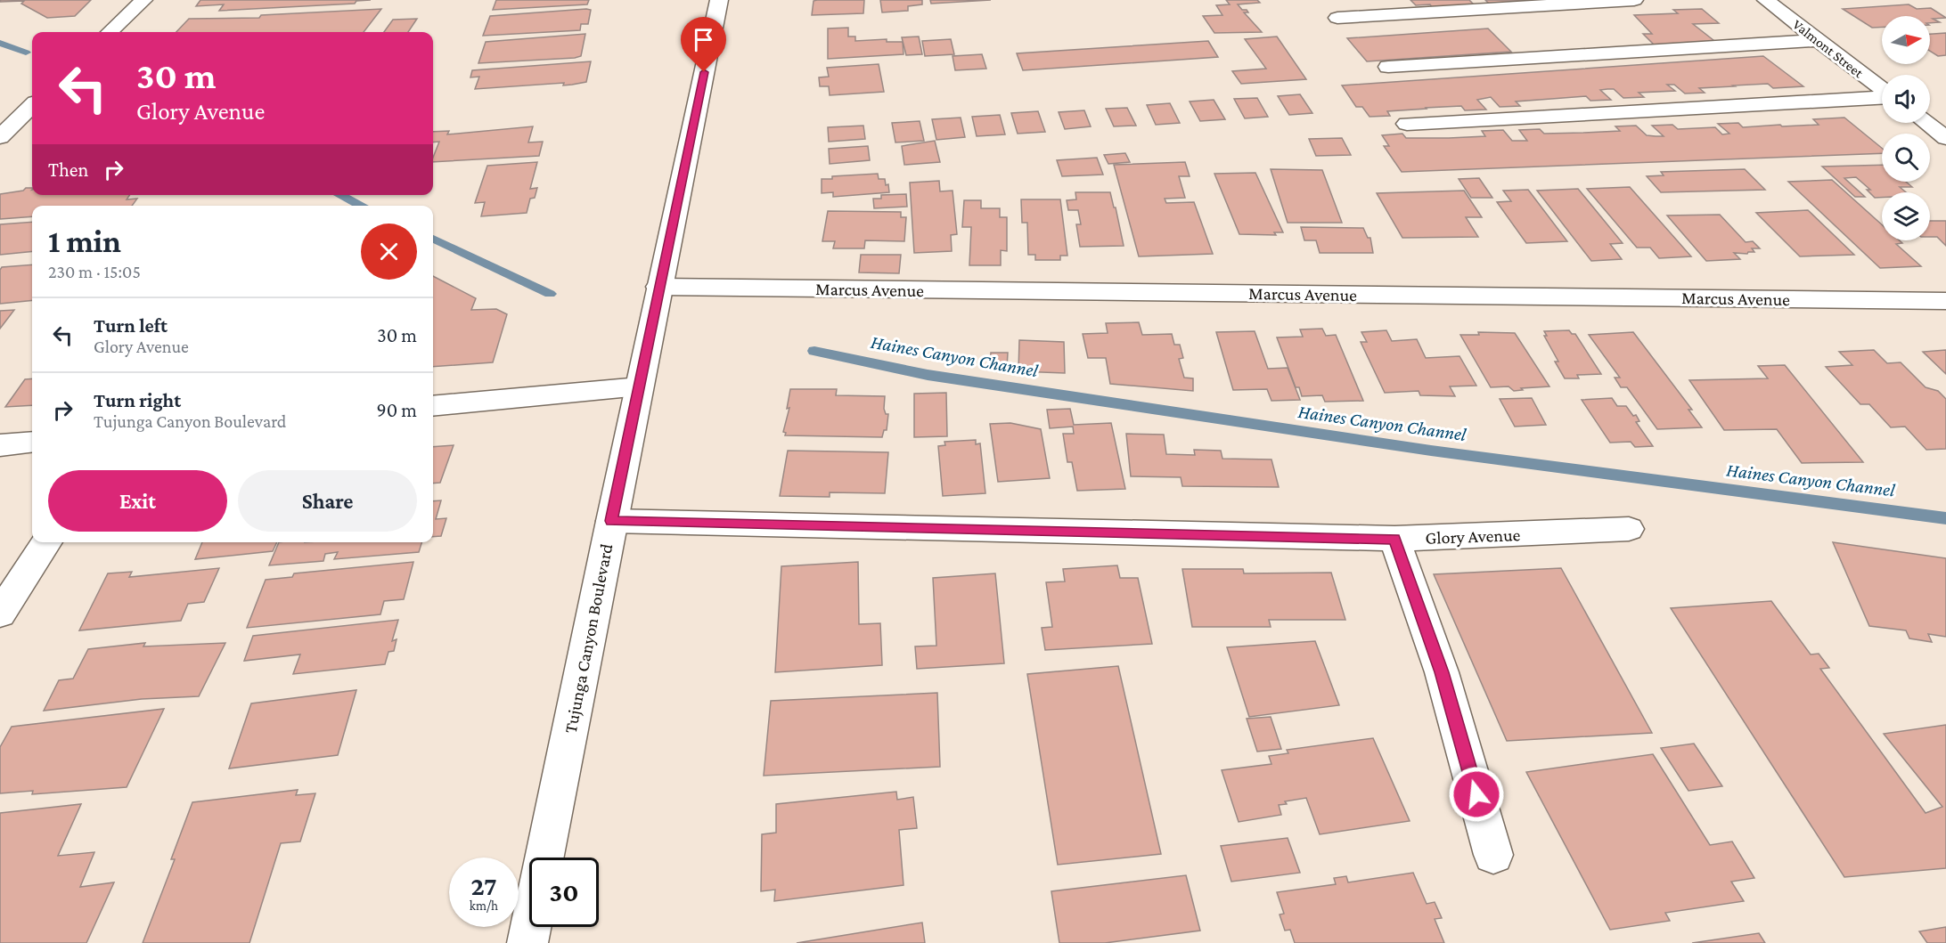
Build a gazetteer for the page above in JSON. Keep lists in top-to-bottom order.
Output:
{
  "streets": {
    "street": [
      "Valmont Street",
      "Marcus Avenue",
      "Glory Avenue",
      "Tujunga Canyon Boulevard"
    ]
  },
  "crossings": [
    ["Marcus Avenue", "Tujunga Canyon Boulevard"],
    ["Glory Avenue", "Tujunga Canyon Boulevard"]
  ],
  "water": ["Haines Canyon Channel"],
  "north": "right",
  "page": {
    "turn": ["30 m", "Glory Avenue"],
    "then": "Then",
    "heading": ["1 min", "230 m · 15:05"],
    "list": [
      {
        "name": "Turn left",
        "note": "Glory Avenue",
        "value": "30 m"
      },
      {
        "name": "Turn right",
        "note": "Tujunga Canyon Boulevard",
        "value": "90 m"
      }
    ],
    "buttons": ["Exit", "Share"],
    "speed": "27 km/h",
    "limit": "30"
  }
}
